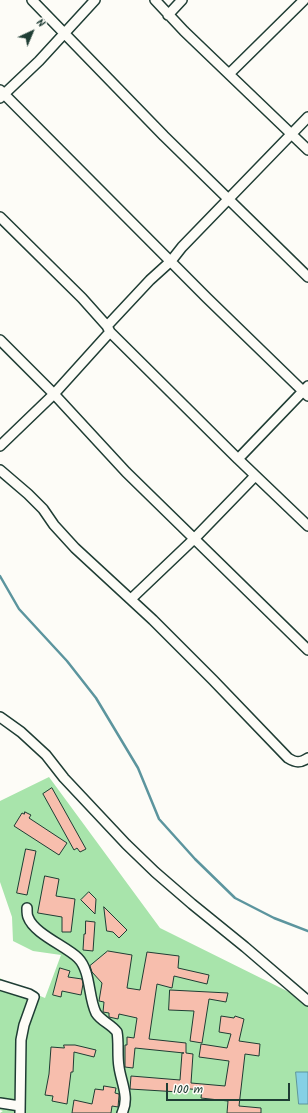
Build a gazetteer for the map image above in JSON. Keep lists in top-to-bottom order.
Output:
{
  "scale_bar": "100 m",
  "north": "top right"
}
